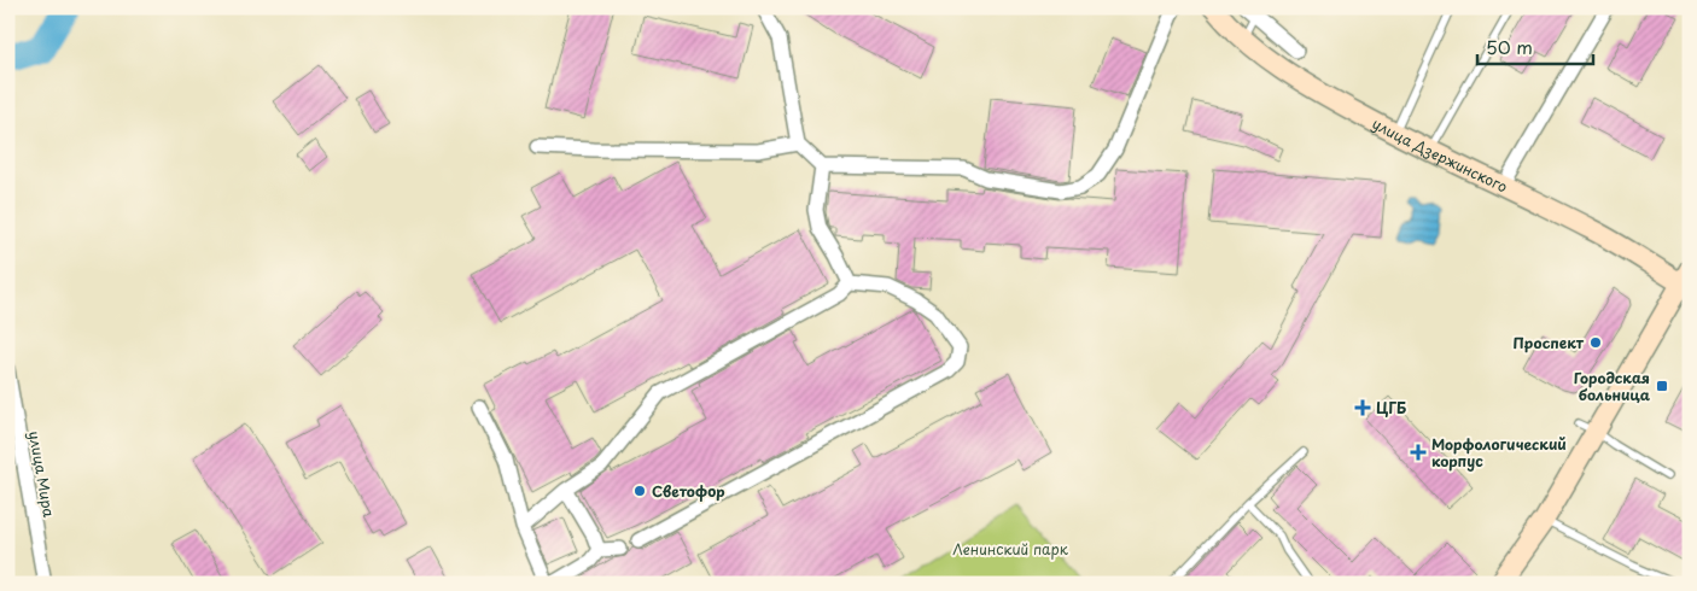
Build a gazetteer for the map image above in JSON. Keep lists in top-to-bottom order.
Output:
{
  "streets": {
    "main road": ["улица Дзержинского"],
    "street": ["улица Мира"]
  },
  "parks": ["Ленинский парк"],
  "places": {
    "other": ["Проспект", "Светофор"],
    "transit": ["Городская больница"],
    "health": ["ЦГБ", "Морфологический корпус"]
  },
  "scale_bar": "50 m"
}
